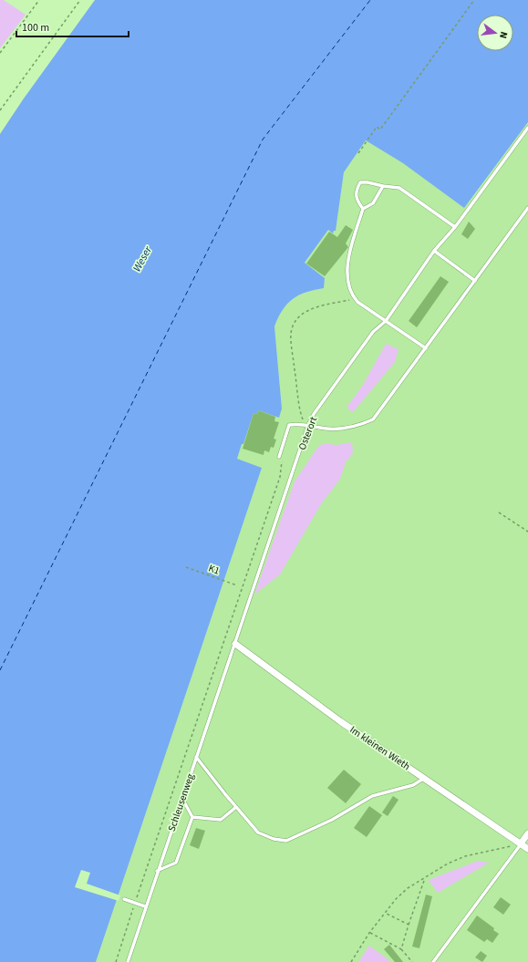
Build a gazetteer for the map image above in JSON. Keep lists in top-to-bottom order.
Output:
{
  "streets": {
    "street": ["Im kleinen Wieth"],
    "lane": ["Osterort", "Schleusenweg"],
    "path": ["K1"]
  },
  "crossings": [
    ["Osterort", "Im kleinen Wieth"],
    ["Osterort", "Schleusenweg"],
    ["Im kleinen Wieth", "Schleusenweg"]
  ],
  "water": ["Weser"],
  "scale_bar": "100 m",
  "north": "right"
}
